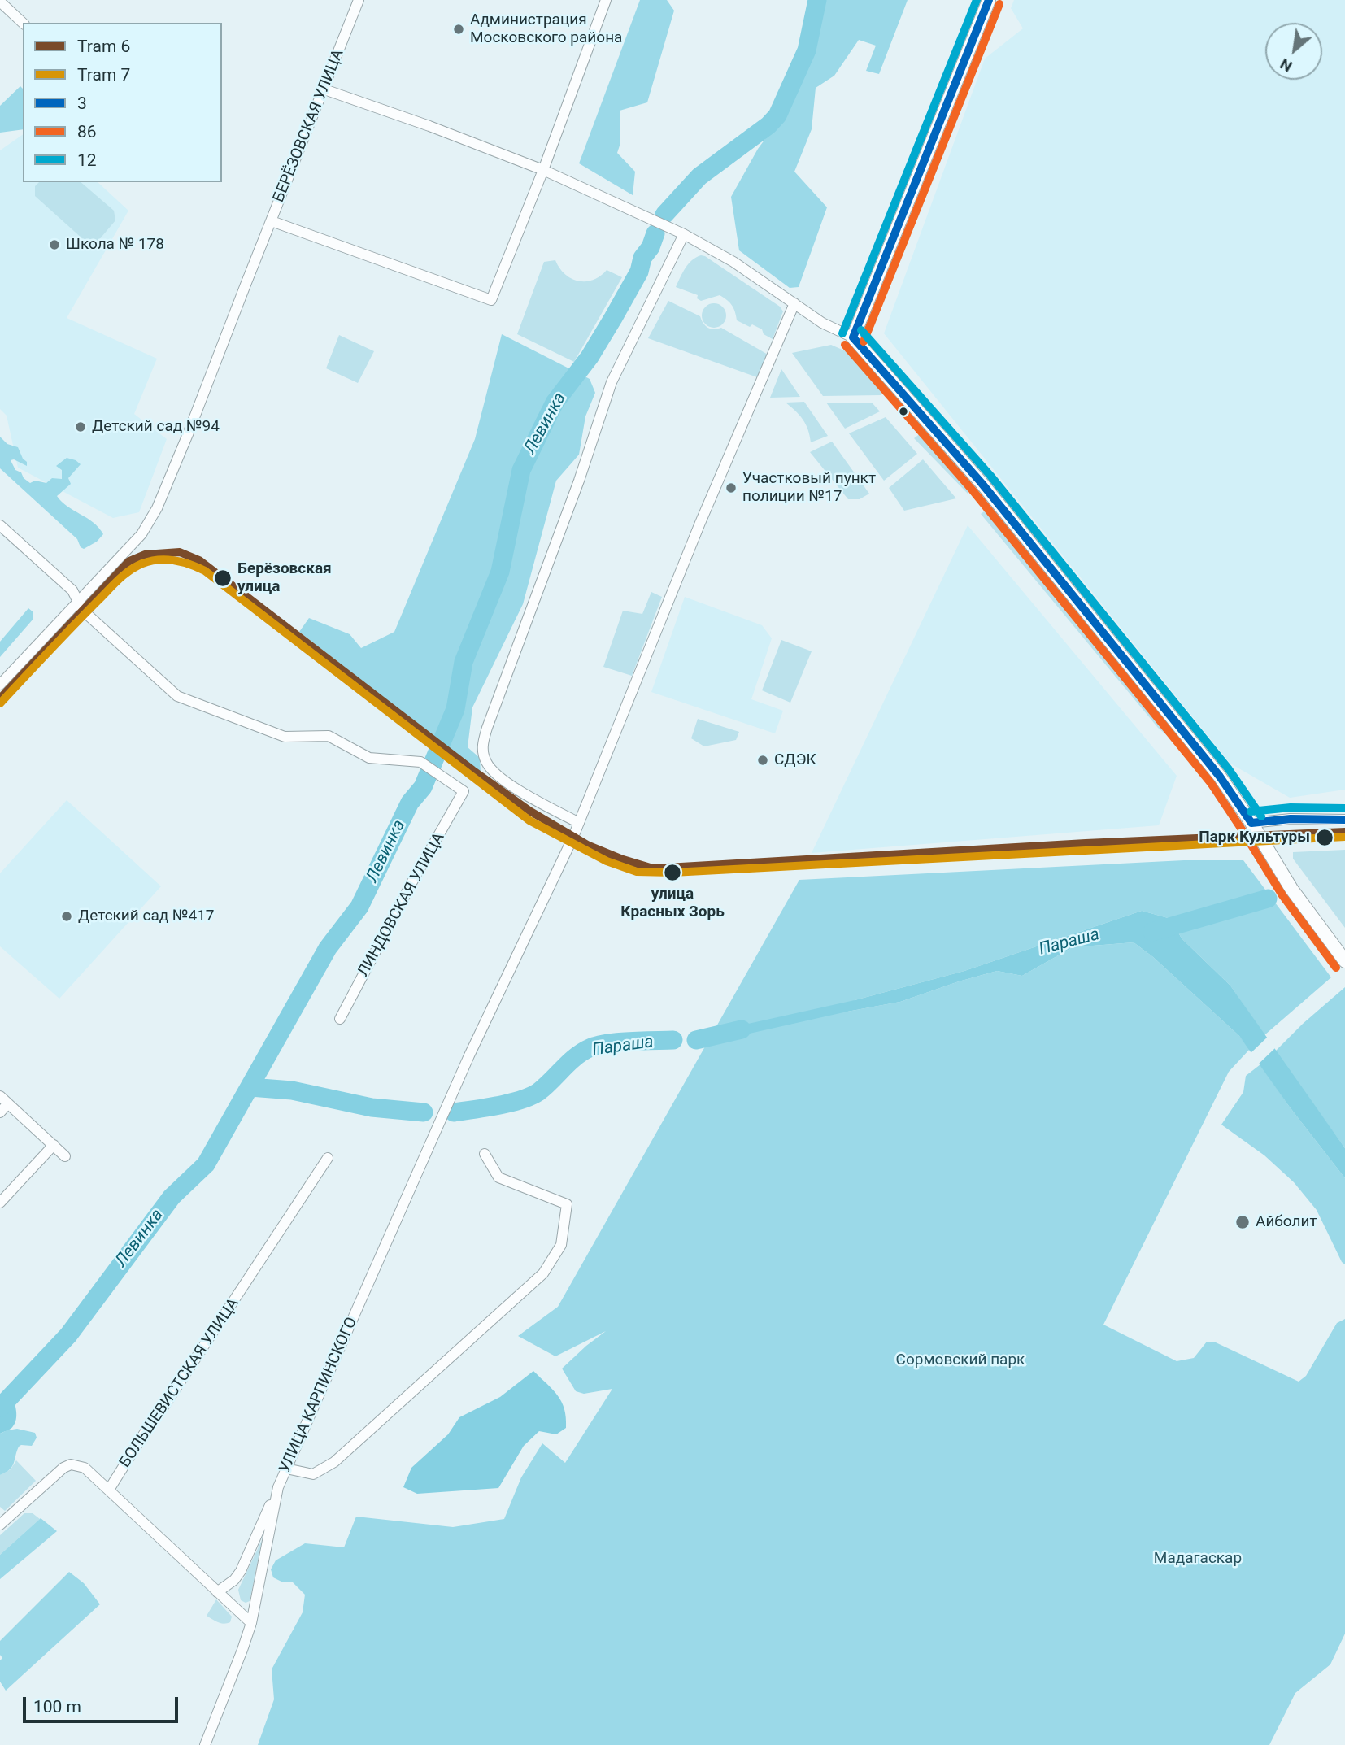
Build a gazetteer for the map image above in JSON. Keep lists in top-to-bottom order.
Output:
{
  "streets": {
    "street": [
      "БЕРЁЗОВСКАЯ УЛИЦА",
      "ЛИНДОВСКАЯ УЛИЦА",
      "БОЛЬШЕВИСТСКАЯ УЛИЦА",
      "УЛИЦА КАРПИНСКОГО"
    ]
  },
  "crossings": [
    ["БЕРЁЗОВСКАЯ УЛИЦА", "ЛИНДОВСКАЯ УЛИЦА"]
  ],
  "water": ["Левинка", "Параша"],
  "parks": ["Сормовский парк", "Мадагаскар"],
  "places": [
    "Администрация Московского района",
    "Школа № 178",
    "Детский сад №94",
    "Участковый пункт полиции №17",
    "Берёзовская улица",
    "СДЭК",
    "Парк Культуры",
    "улица Красных Зорь",
    "Детский сад №417",
    "Айболит"
  ],
  "lines": [
    "transit line 3",
    "transit line 12",
    "transit line 86",
    "tram line 6",
    "tram line 7"
  ],
  "legend": [
    "Tram 6",
    "Tram 7",
    "3",
    "86",
    "12"
  ],
  "scale_bar": "100 m",
  "north": "bottom left"
}
